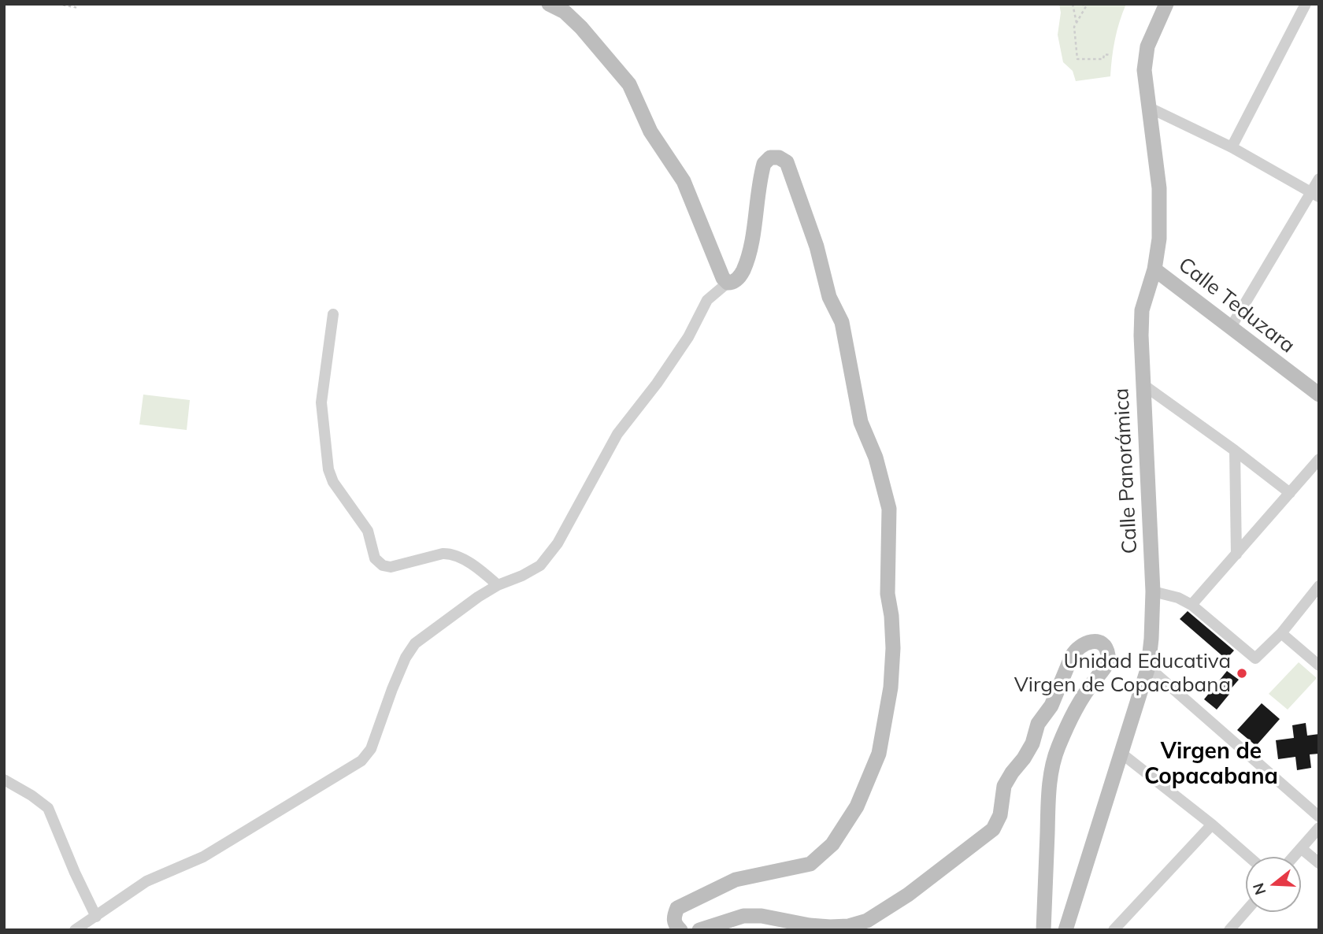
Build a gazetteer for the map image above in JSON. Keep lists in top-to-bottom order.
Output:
{
  "streets": {
    "street": ["Calle Teduzara", "Calle Panorámica"]
  },
  "crossings": [
    ["Calle Teduzara", "Calle Panorámica"]
  ],
  "districts": ["Virgen de Copacabana"],
  "places": ["Unidad Educativa Virgen de Copacabana"],
  "north": "left"
}
